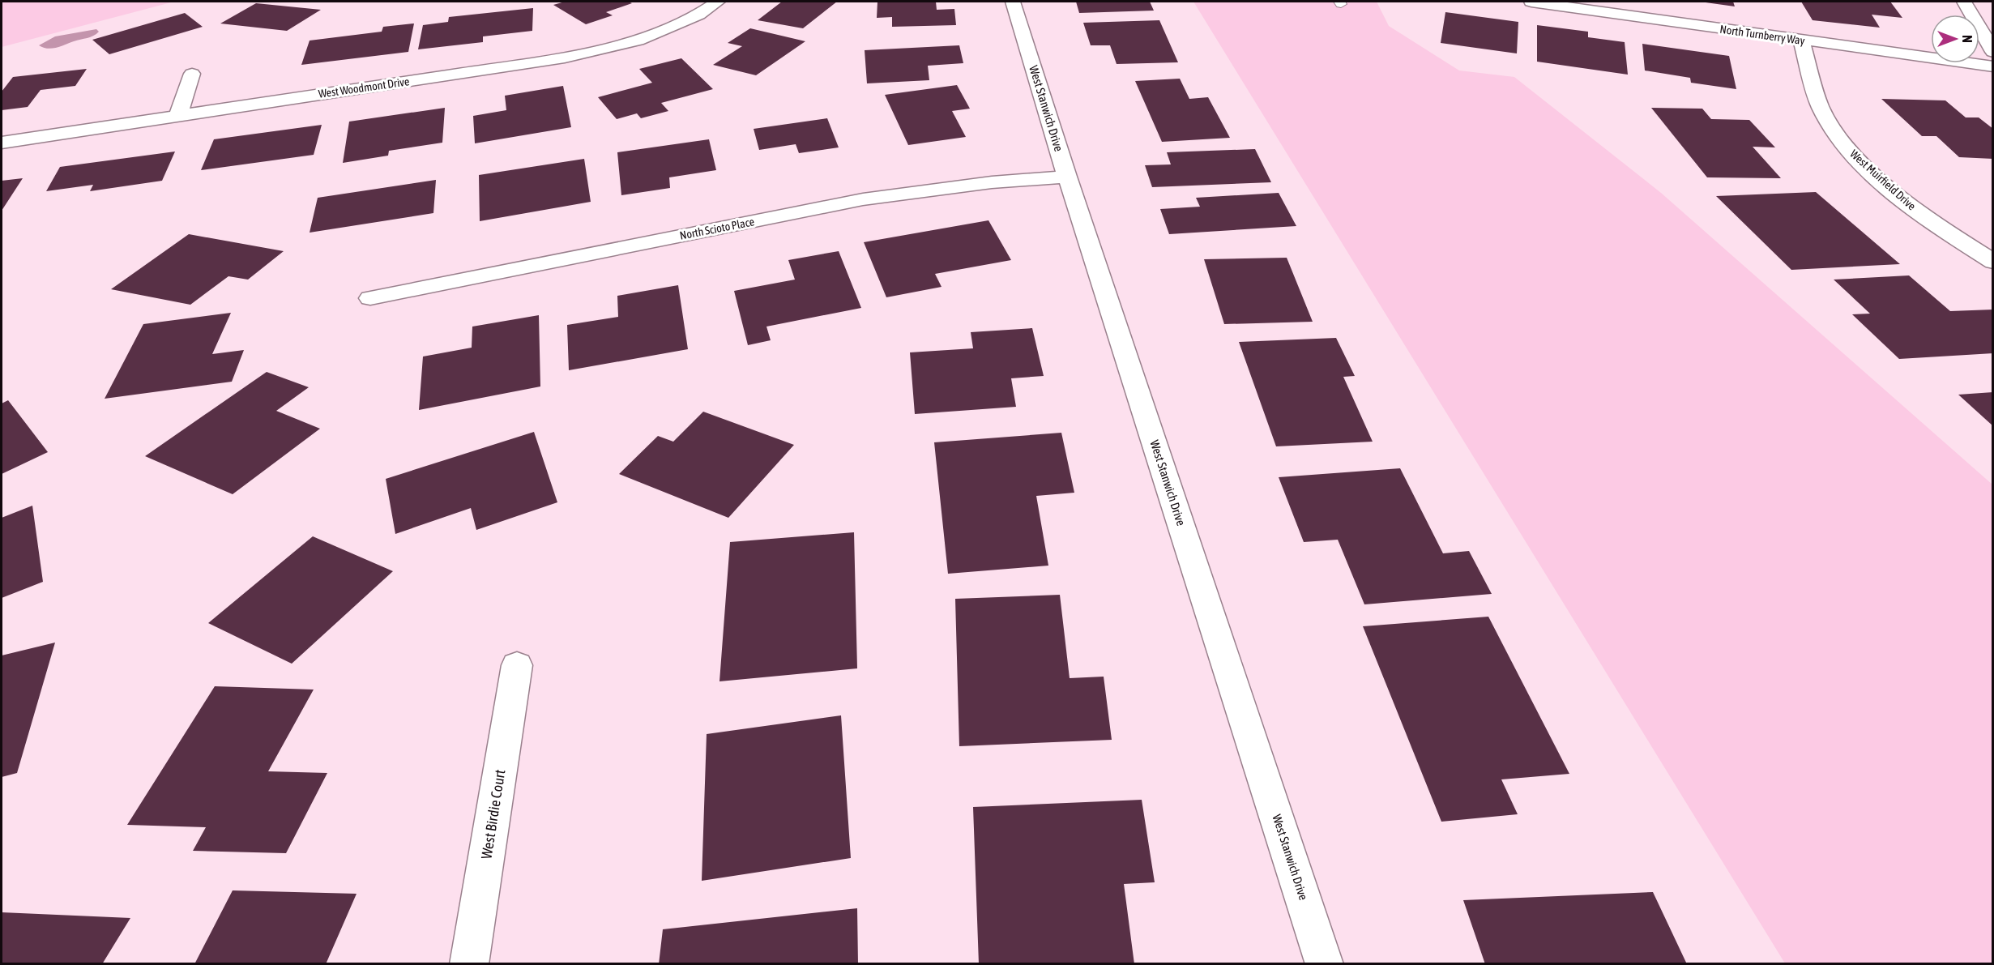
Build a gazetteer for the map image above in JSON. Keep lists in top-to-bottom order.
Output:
{
  "streets": {
    "street": [
      "North Turnberry Way",
      "West Woodmont Drive",
      "West Stanwich Drive",
      "West Muirfield Drive",
      "North Scioto Place",
      "West Birdie Court"
    ]
  },
  "crossings": [
    ["North Turnberry Way", "West Muirfield Drive"],
    ["West Stanwich Drive", "North Scioto Place"]
  ],
  "north": "right"
}
